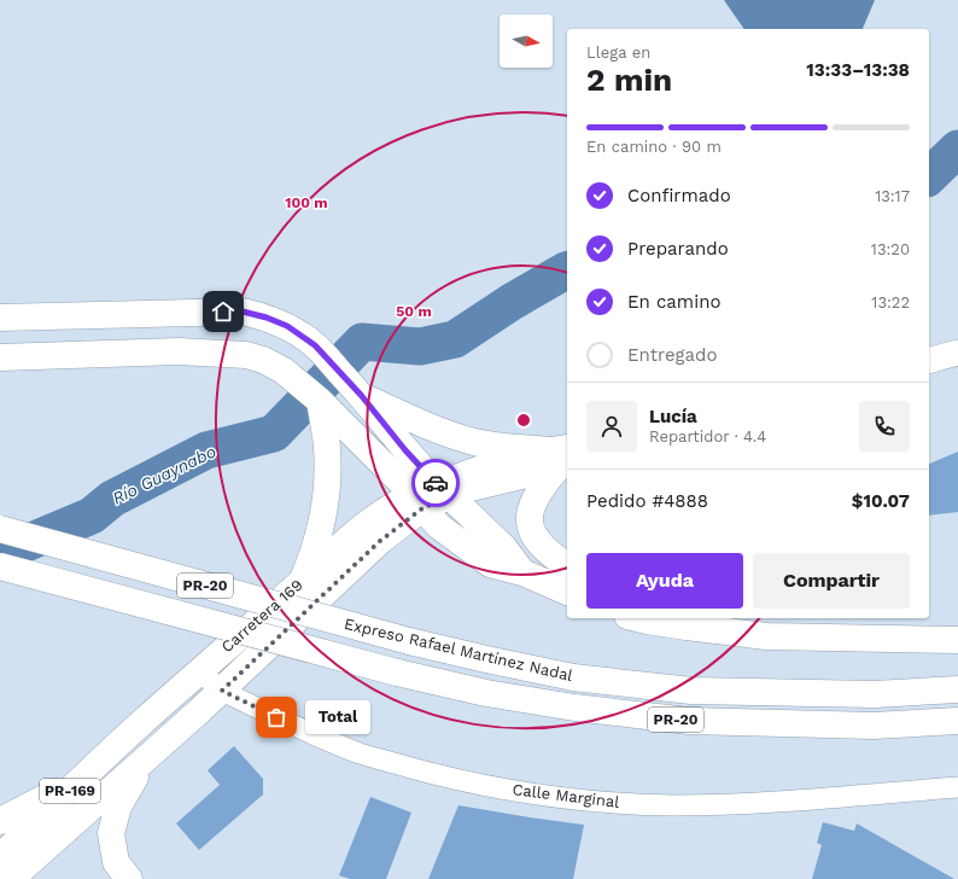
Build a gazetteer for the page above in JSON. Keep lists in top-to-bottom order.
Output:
{
  "streets": {
    "main road": [
      "PR-20",
      "Carretera 169",
      "Expreso Rafael Martínez Nadal",
      "PR-169"
    ],
    "street": ["Calle Marginal"]
  },
  "crossings": [
    ["Carretera 169", "Calle Marginal"]
  ],
  "water": ["Río Guaynabo"],
  "places": ["Total"],
  "north": "right",
  "page": {
    "heading": ["2 min", "Llega en", "13:33–13:38"],
    "panel": [
      "Lucía",
      "Repartidor · 4.4",
      "Pedido #4888",
      "$10.07"
    ],
    "bar": "En camino · 90 m",
    "list": [
      ["Confirmado", "13:17"],
      ["Preparando", "13:20"],
      ["En camino", "13:22"],
      "Entregado"
    ],
    "buttons": ["Ayuda", "Compartir"],
    "bubble": "Total"
  },
  "rings": ["100 m", "50 m"]
}
